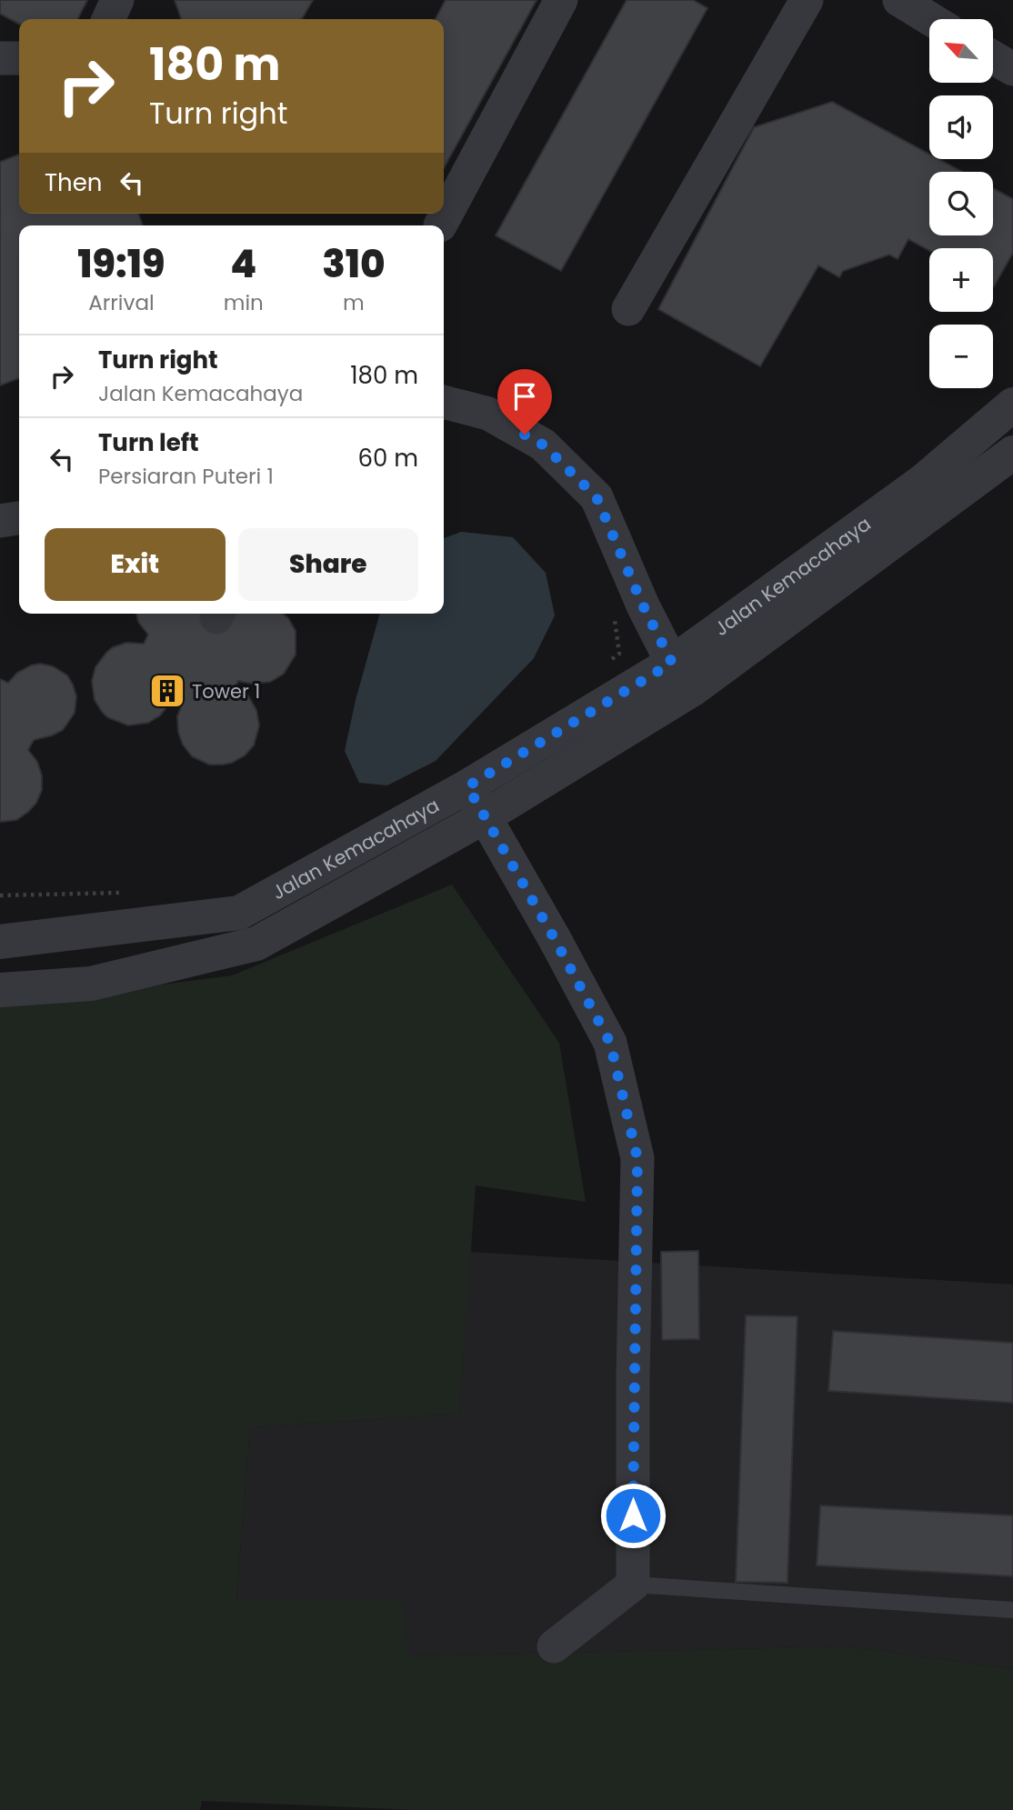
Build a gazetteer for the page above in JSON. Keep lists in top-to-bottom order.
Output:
{
  "streets": {
    "street": ["Jalan Kemacahaya"]
  },
  "places": {
    "building": ["Tower 1"]
  },
  "north": "top left",
  "page": {
    "map_buttons": ["+", "−"],
    "turn": ["180 m", "Turn right"],
    "then": "Then",
    "eta": [
      "19:19",
      "Arrival",
      "4",
      "min",
      "310",
      "m"
    ],
    "list": [
      {
        "name": "Turn right",
        "note": "Jalan Kemacahaya",
        "value": "180 m"
      },
      {
        "name": "Turn left",
        "note": "Persiaran Puteri 1",
        "value": "60 m"
      }
    ],
    "buttons": ["Exit", "Share"]
  }
}
